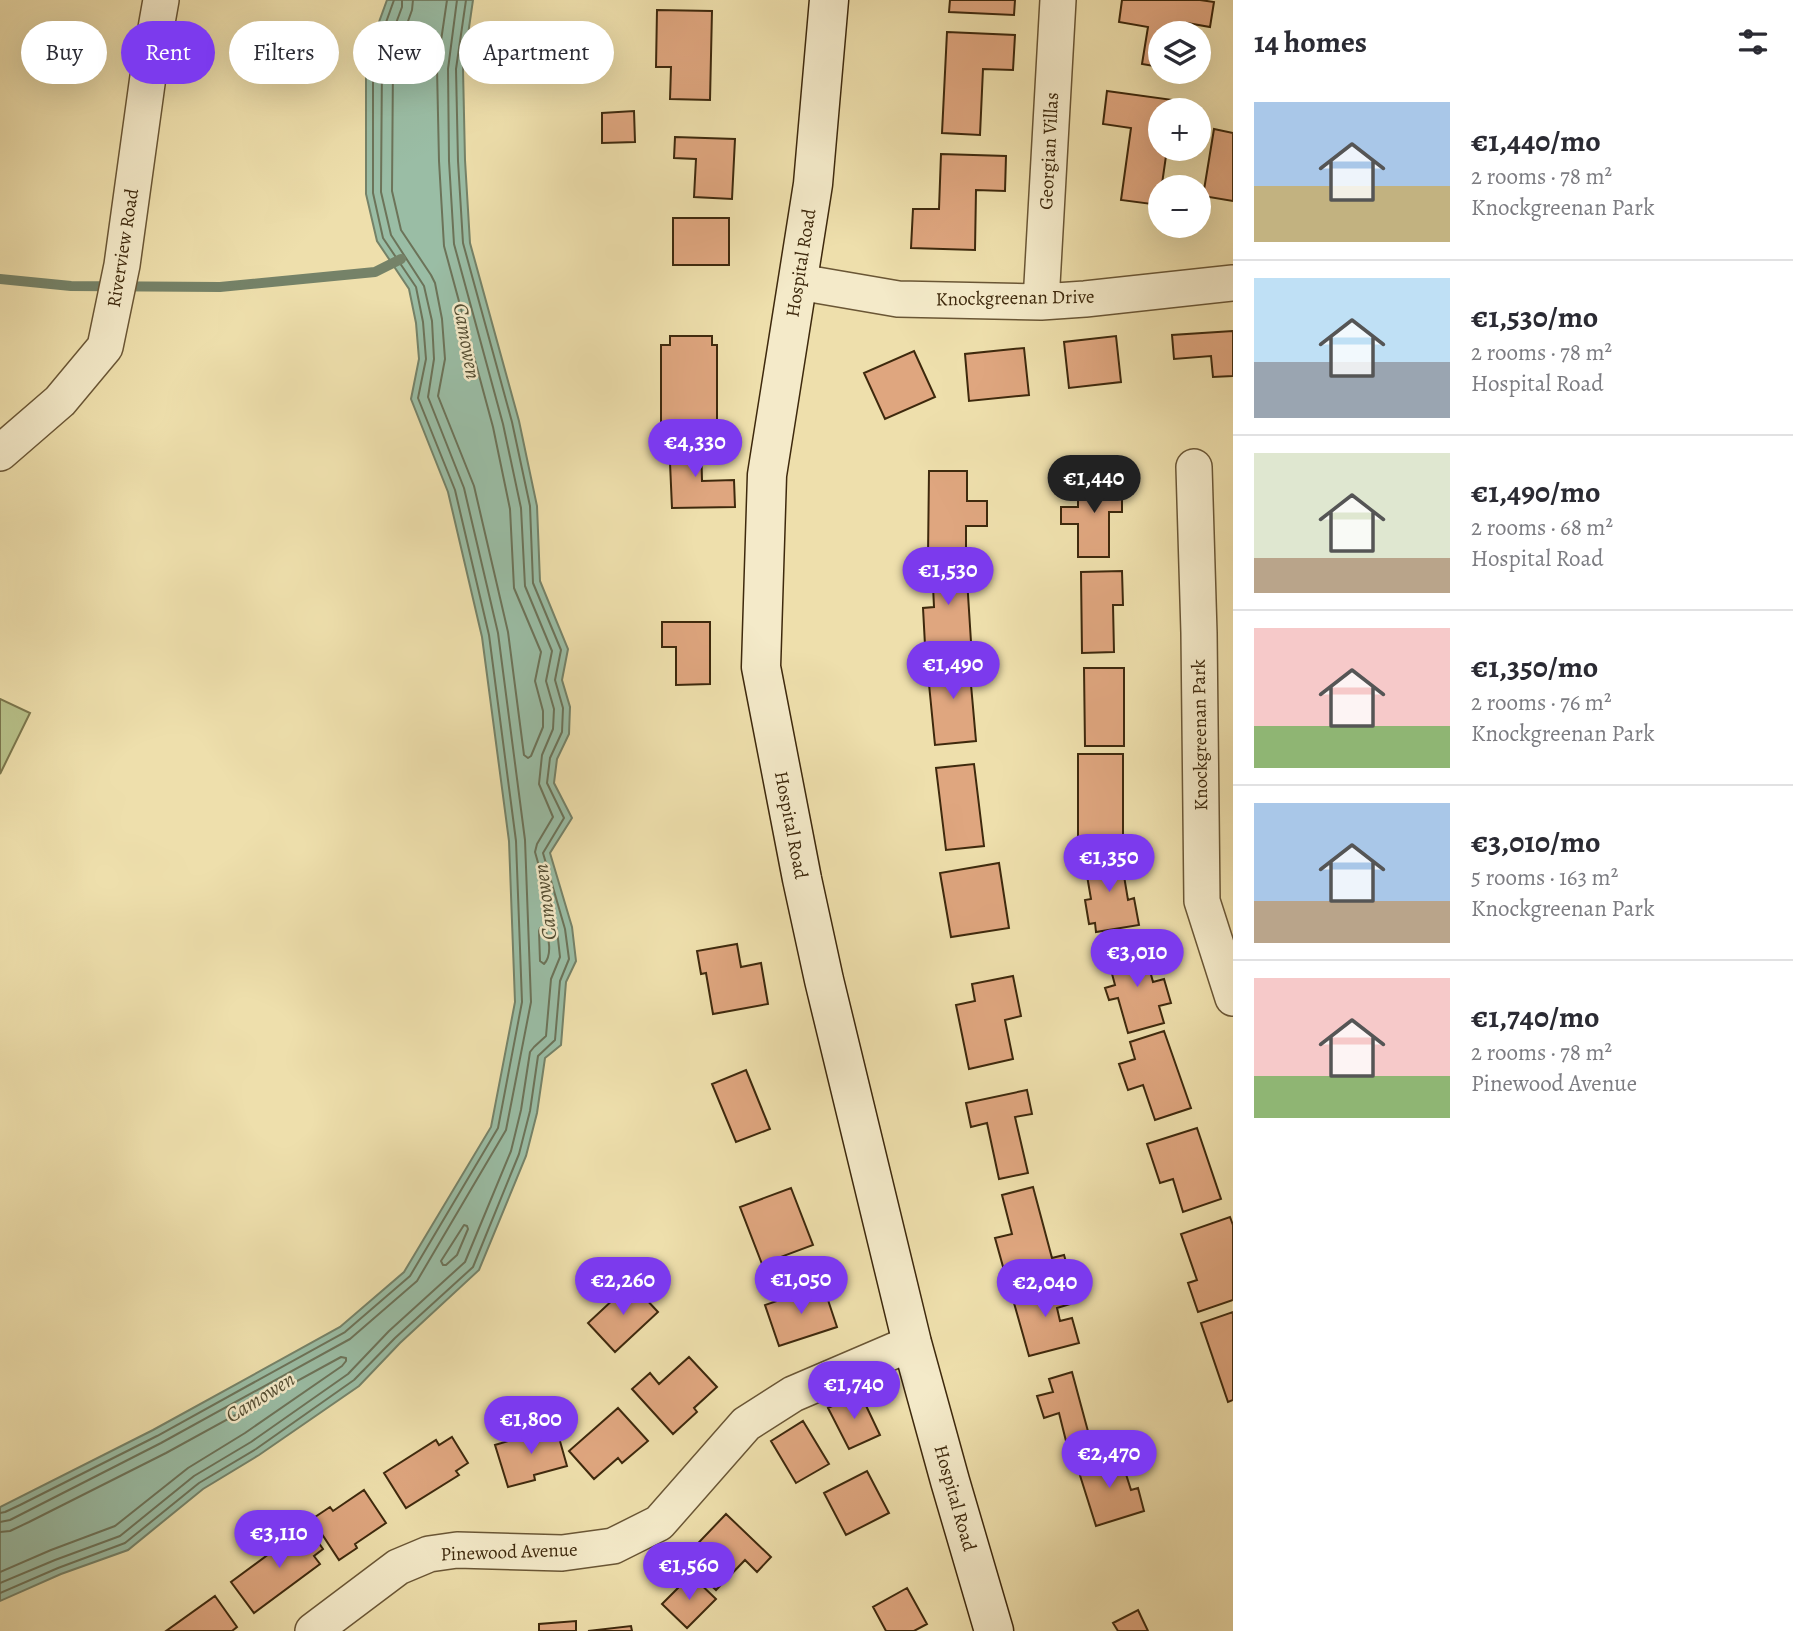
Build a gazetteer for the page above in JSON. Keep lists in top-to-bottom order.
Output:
{
  "streets": {
    "main road": ["Hospital Road"],
    "street": [
      "Georgian Villas",
      "Riverview Road",
      "Knockgreenan Drive",
      "Knockgreenan Park",
      "Pinewood Avenue"
    ]
  },
  "crossings": [
    ["Georgian Villas", "Knockgreenan Drive"],
    ["Hospital Road", "Knockgreenan Drive"],
    ["Hospital Road", "Pinewood Avenue"]
  ],
  "water": ["Camowen"],
  "page": {
    "heading": "14 homes",
    "map_buttons": ["+", "−"],
    "chip": [
      "Buy",
      "Rent",
      "Filters",
      "New",
      "Apartment"
    ],
    "list": [
      {
        "name": "€1,440/mo",
        "note": "2 rooms · 78 m² · Knockgreenan Park"
      },
      {
        "name": "€1,530/mo",
        "note": "2 rooms · 78 m² · Hospital Road"
      },
      {
        "name": "€1,490/mo",
        "note": "2 rooms · 68 m² · Hospital Road"
      },
      {
        "name": "€1,350/mo",
        "note": "2 rooms · 76 m² · Knockgreenan Park"
      },
      {
        "name": "€3,010/mo",
        "note": "5 rooms · 163 m² · Knockgreenan Park"
      },
      {
        "name": "€1,740/mo",
        "note": "2 rooms · 78 m² · Pinewood Avenue"
      }
    ],
    "price": [
      "€4,330",
      "€1,440",
      "€1,530",
      "€1,490",
      "€1,350",
      "€3,010",
      "€1,050",
      "€2,260",
      "€2,040",
      "€1,740",
      "€1,800",
      "€2,470",
      "€3,110",
      "€1,560"
    ]
  }
}
